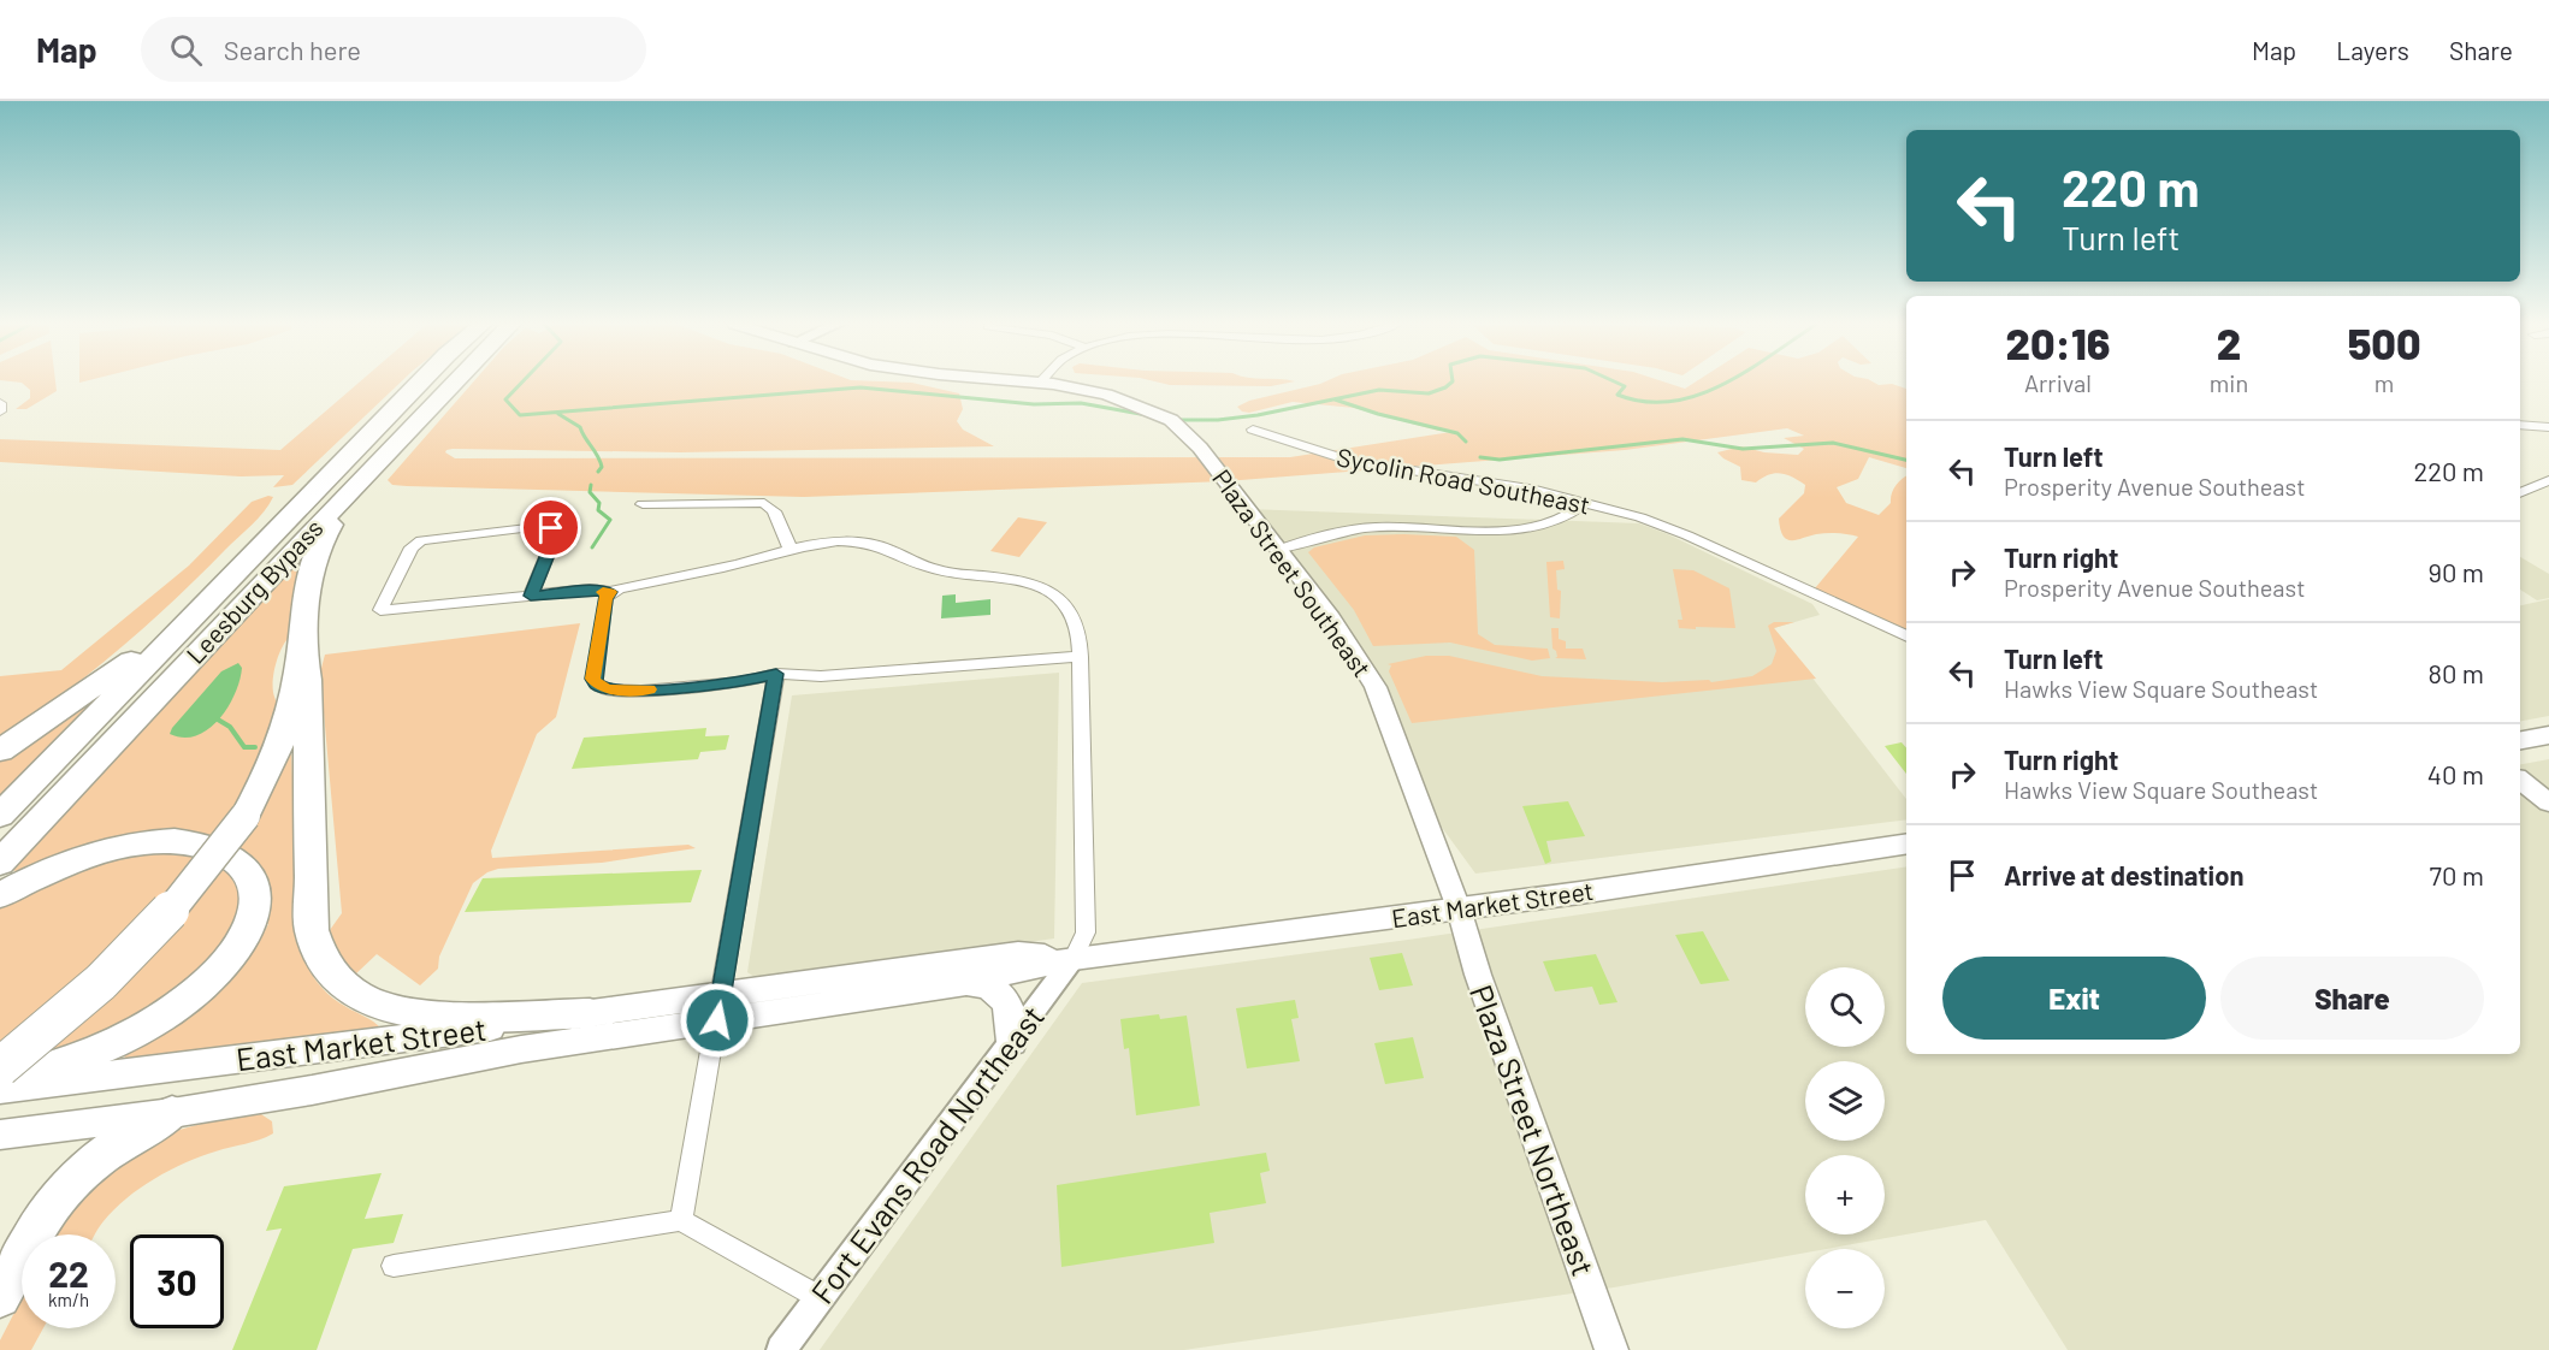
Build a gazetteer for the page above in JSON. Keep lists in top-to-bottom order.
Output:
{
  "streets": {
    "highway": ["Leesburg Bypass"],
    "main road": ["Plaza Street Southeast", "East Market Street", "Plaza Street Northeast"],
    "street": ["Sycolin Road Southeast", "Fort Evans Road Northeast"]
  },
  "crossings": [
    ["Plaza Street Southeast", "East Market Street"],
    ["Plaza Street Southeast", "Plaza Street Northeast"],
    ["East Market Street", "Plaza Street Northeast"],
    ["East Market Street", "Fort Evans Road Northeast"]
  ],
  "page": {
    "header": "Map",
    "search": "Search here",
    "nav": ["Map", "Layers", "Share"],
    "turn": ["220 m", "Turn left"],
    "eta": [
      "20:16",
      "Arrival",
      "2",
      "min",
      "500",
      "m"
    ],
    "list": [
      {
        "name": "Turn left",
        "note": "Prosperity Avenue Southeast",
        "value": "220 m"
      },
      {
        "name": "Turn right",
        "note": "Prosperity Avenue Southeast",
        "value": "90 m"
      },
      {
        "name": "Turn left",
        "note": "Hawks View Square Southeast",
        "value": "80 m"
      },
      {
        "name": "Turn right",
        "note": "Hawks View Square Southeast",
        "value": "40 m"
      },
      {
        "name": "Arrive at destination",
        "value": "70 m"
      }
    ],
    "buttons": ["Exit", "Share"],
    "map_buttons": ["+", "−"],
    "speed": "22 km/h",
    "limit": "30"
  }
}
